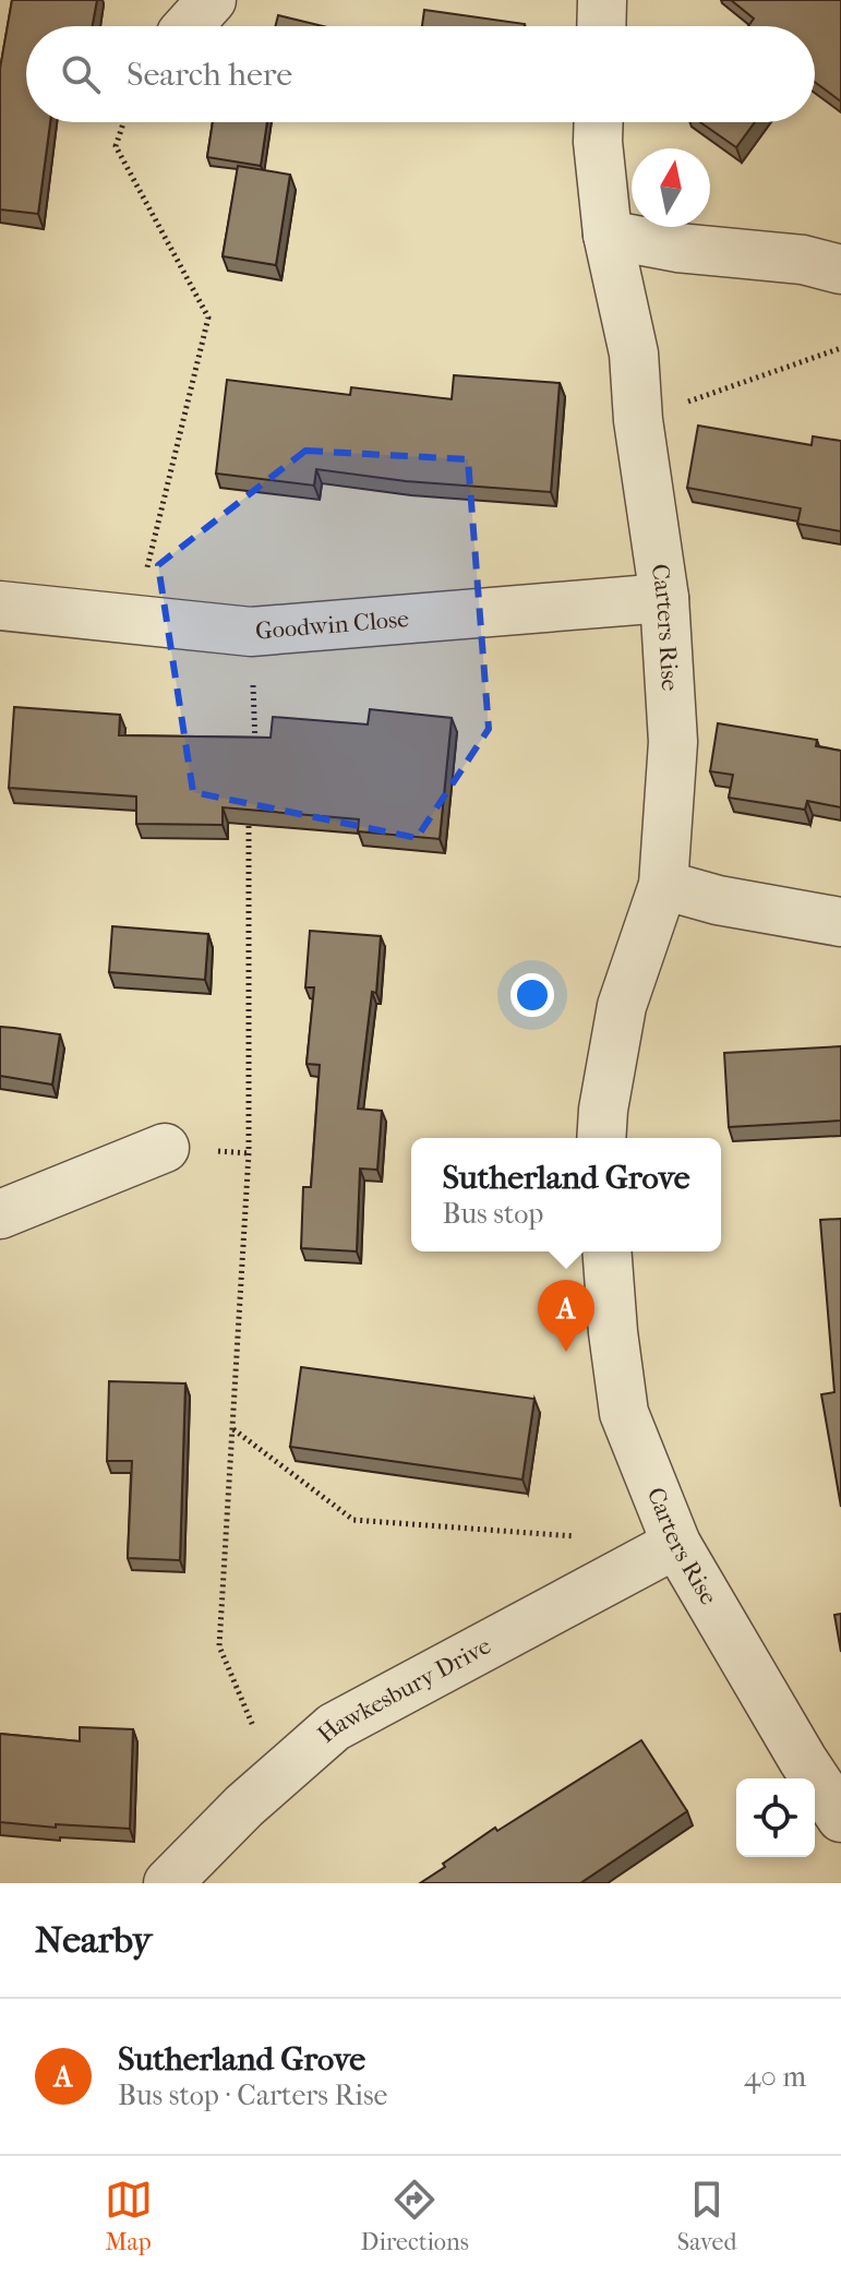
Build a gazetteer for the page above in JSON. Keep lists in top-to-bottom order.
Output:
{
  "streets": {
    "street": ["Goodwin Close", "Carters Rise", "Hawkesbury Drive"]
  },
  "crossings": [
    ["Goodwin Close", "Carters Rise"],
    ["Carters Rise", "Hawkesbury Drive"]
  ],
  "north": "top",
  "page": {
    "search": "Search here",
    "popup": ["Sutherland Grove", "Bus stop"],
    "pins": "A",
    "heading": "Nearby",
    "list": [
      {
        "mark": "A",
        "name": "Sutherland Grove",
        "note": "Bus stop · Carters Rise",
        "value": "40 m"
      }
    ],
    "nav": ["Map", "Directions", "Saved"]
  }
}
